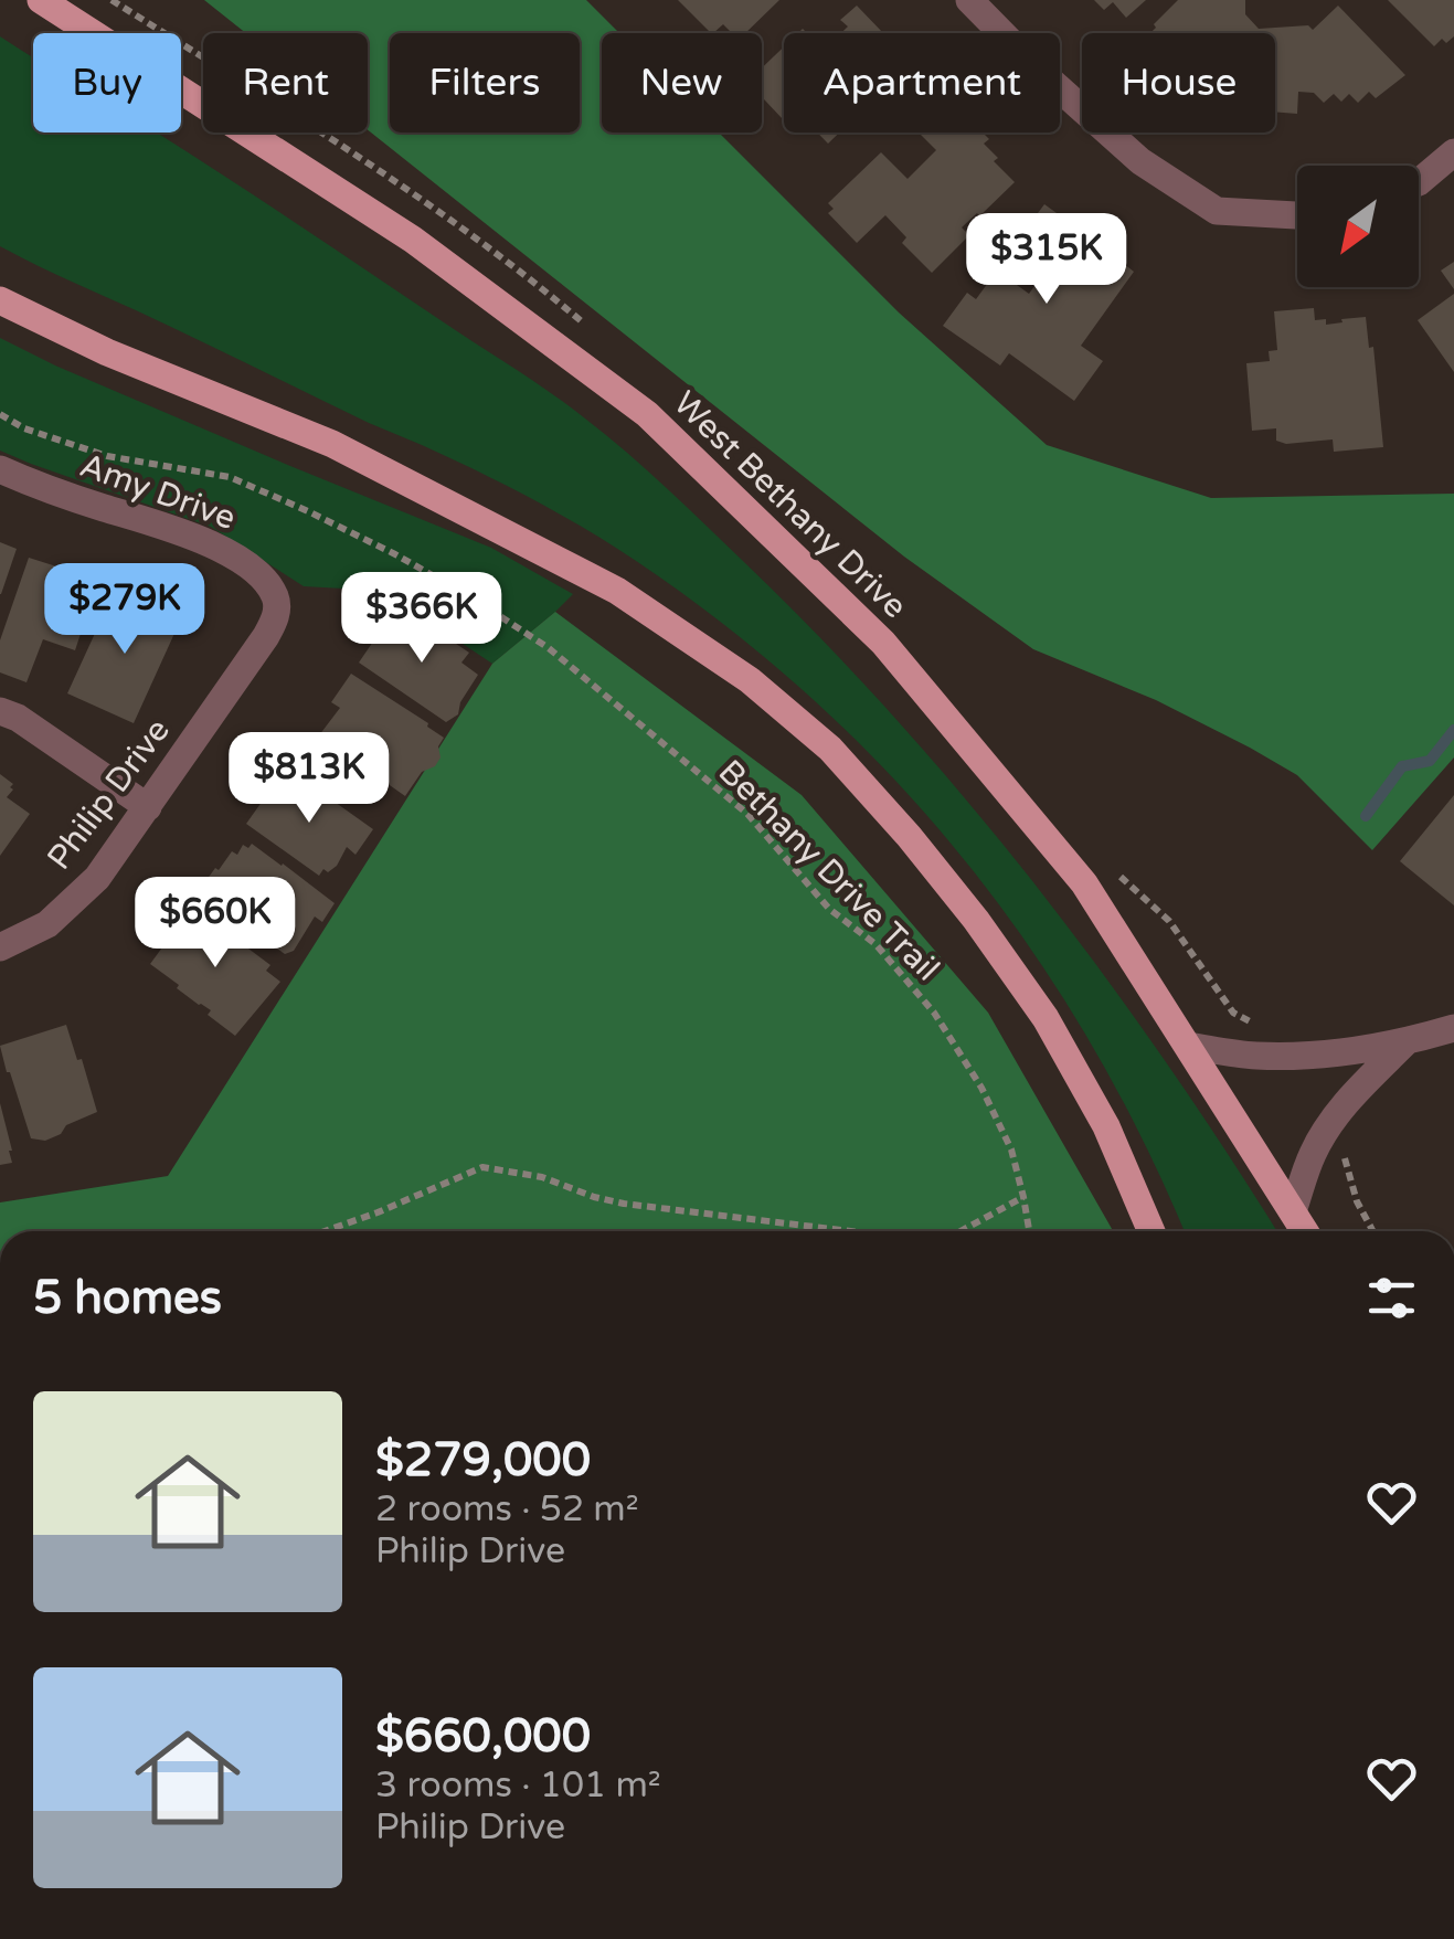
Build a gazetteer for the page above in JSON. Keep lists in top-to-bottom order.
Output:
{
  "streets": {
    "main road": ["West Bethany Drive"],
    "street": ["Amy Drive", "Philip Drive"],
    "path": ["Bethany Drive Trail"]
  },
  "crossings": [
    ["Amy Drive", "Philip Drive"]
  ],
  "north": "bottom left",
  "page": {
    "chip": [
      "Buy",
      "Rent",
      "Filters",
      "New",
      "Apartment",
      "House"
    ],
    "price": [
      "$315K",
      "$279K",
      "$366K",
      "$813K",
      "$660K"
    ],
    "heading": "5 homes",
    "list": [
      {
        "name": "$279,000",
        "note": "2 rooms · 52 m² · Philip Drive"
      },
      {
        "name": "$660,000",
        "note": "3 rooms · 101 m² · Philip Drive"
      }
    ]
  }
}
